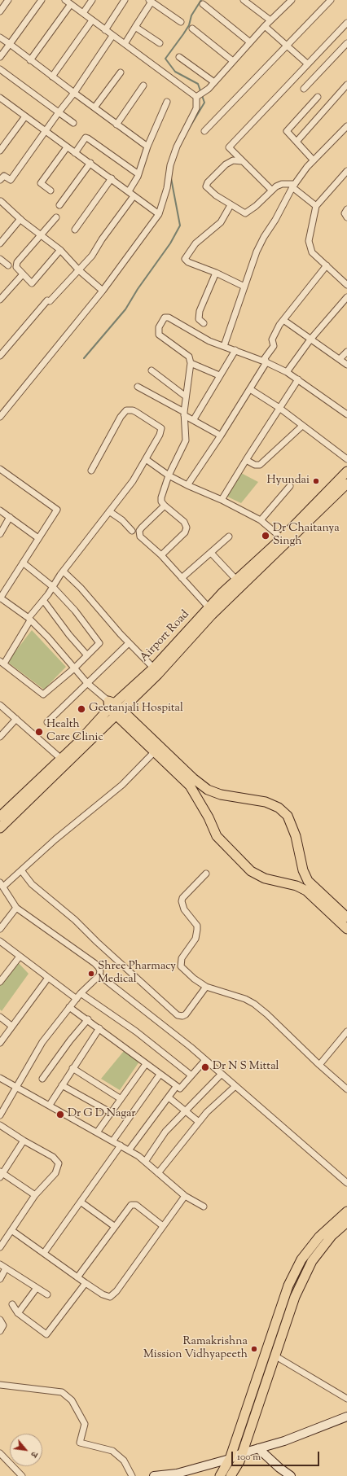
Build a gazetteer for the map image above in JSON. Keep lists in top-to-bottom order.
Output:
{
  "streets": {
    "main road": ["Airport Road"]
  },
  "places": [
    "Hyundai",
    "Dr Chaitanya Singh",
    "Geetanjali Hospital",
    "Health Care Clinic",
    "Shree Pharmacy Medical",
    "Dr N S Mittal",
    "Dr G D Nagar",
    "Ramakrishna Mission Vidhyapeeth"
  ],
  "scale_bar": "100 m",
  "north": "bottom right"
}
